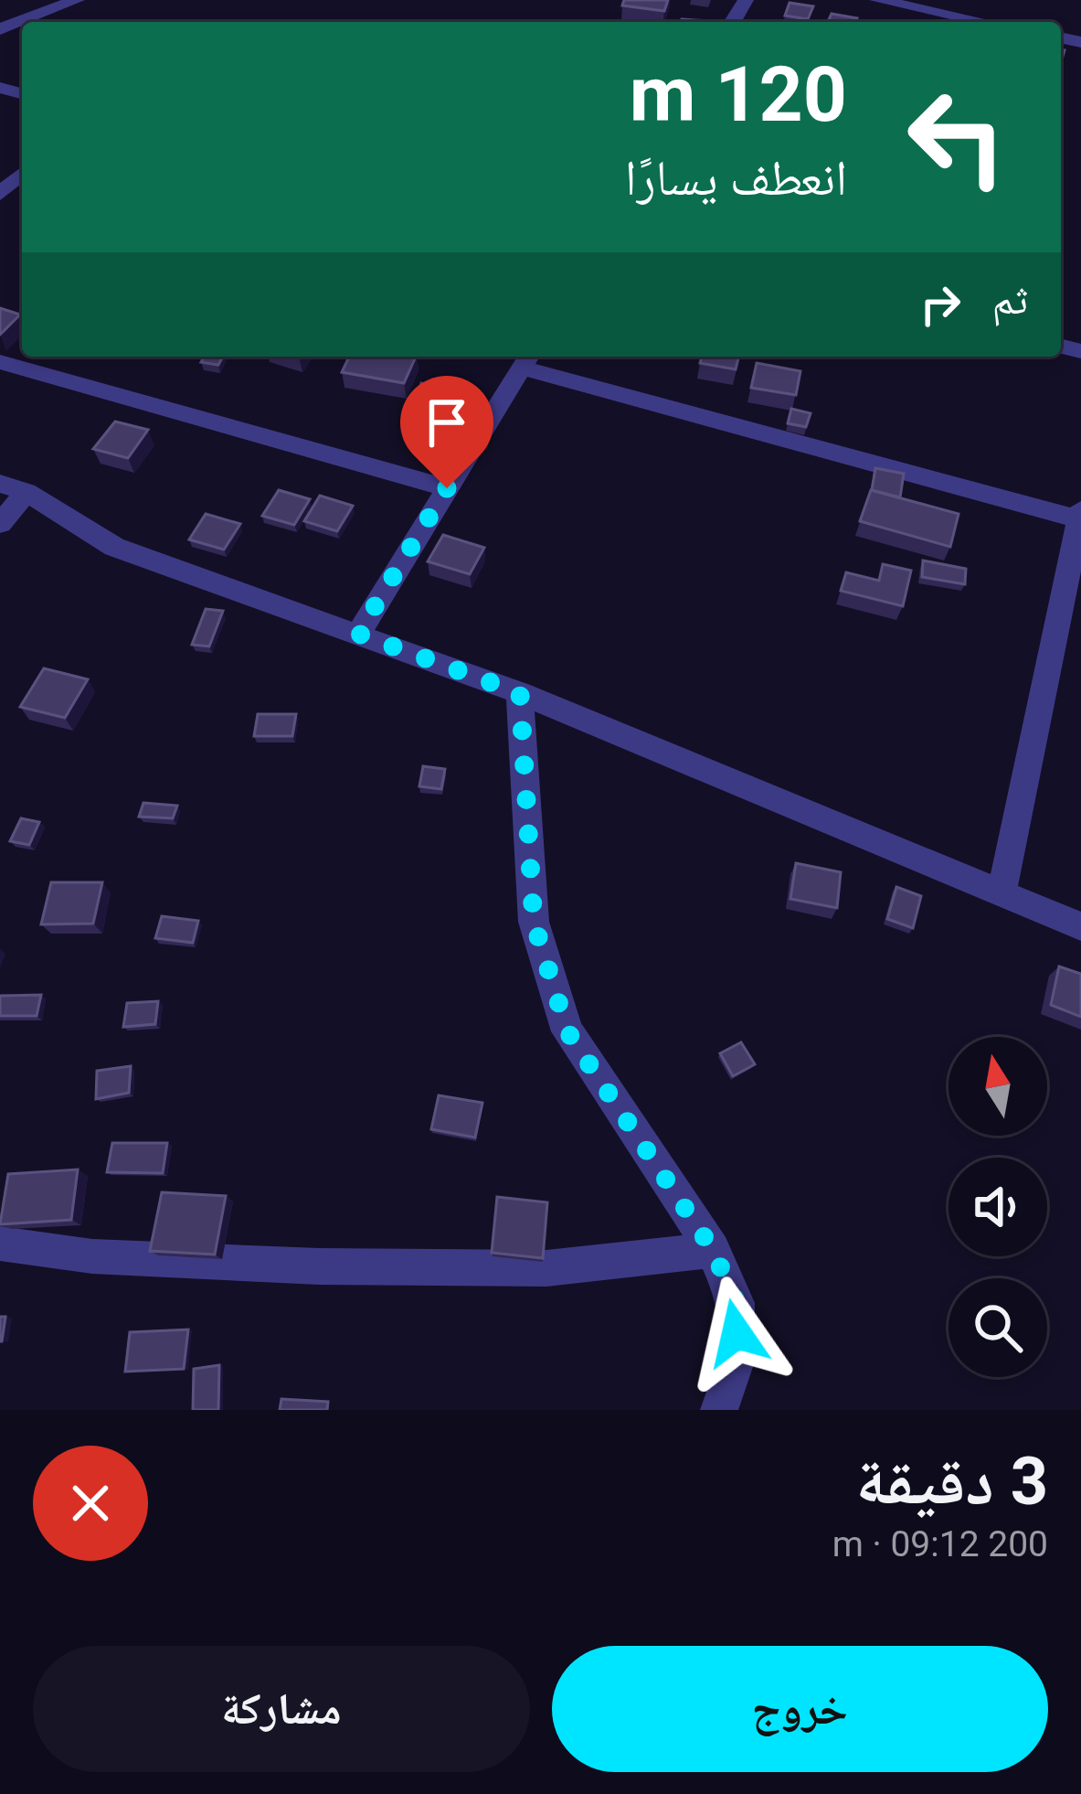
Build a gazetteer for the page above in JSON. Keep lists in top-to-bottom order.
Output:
{
  "north": "top",
  "page": {
    "turn": ["120 m", "انعطف يسارًا"],
    "then": "ثم",
    "heading": ["3 دقيقة", "200 m · 09:12"],
    "buttons": ["خروج", "مشاركة"]
  }
}
